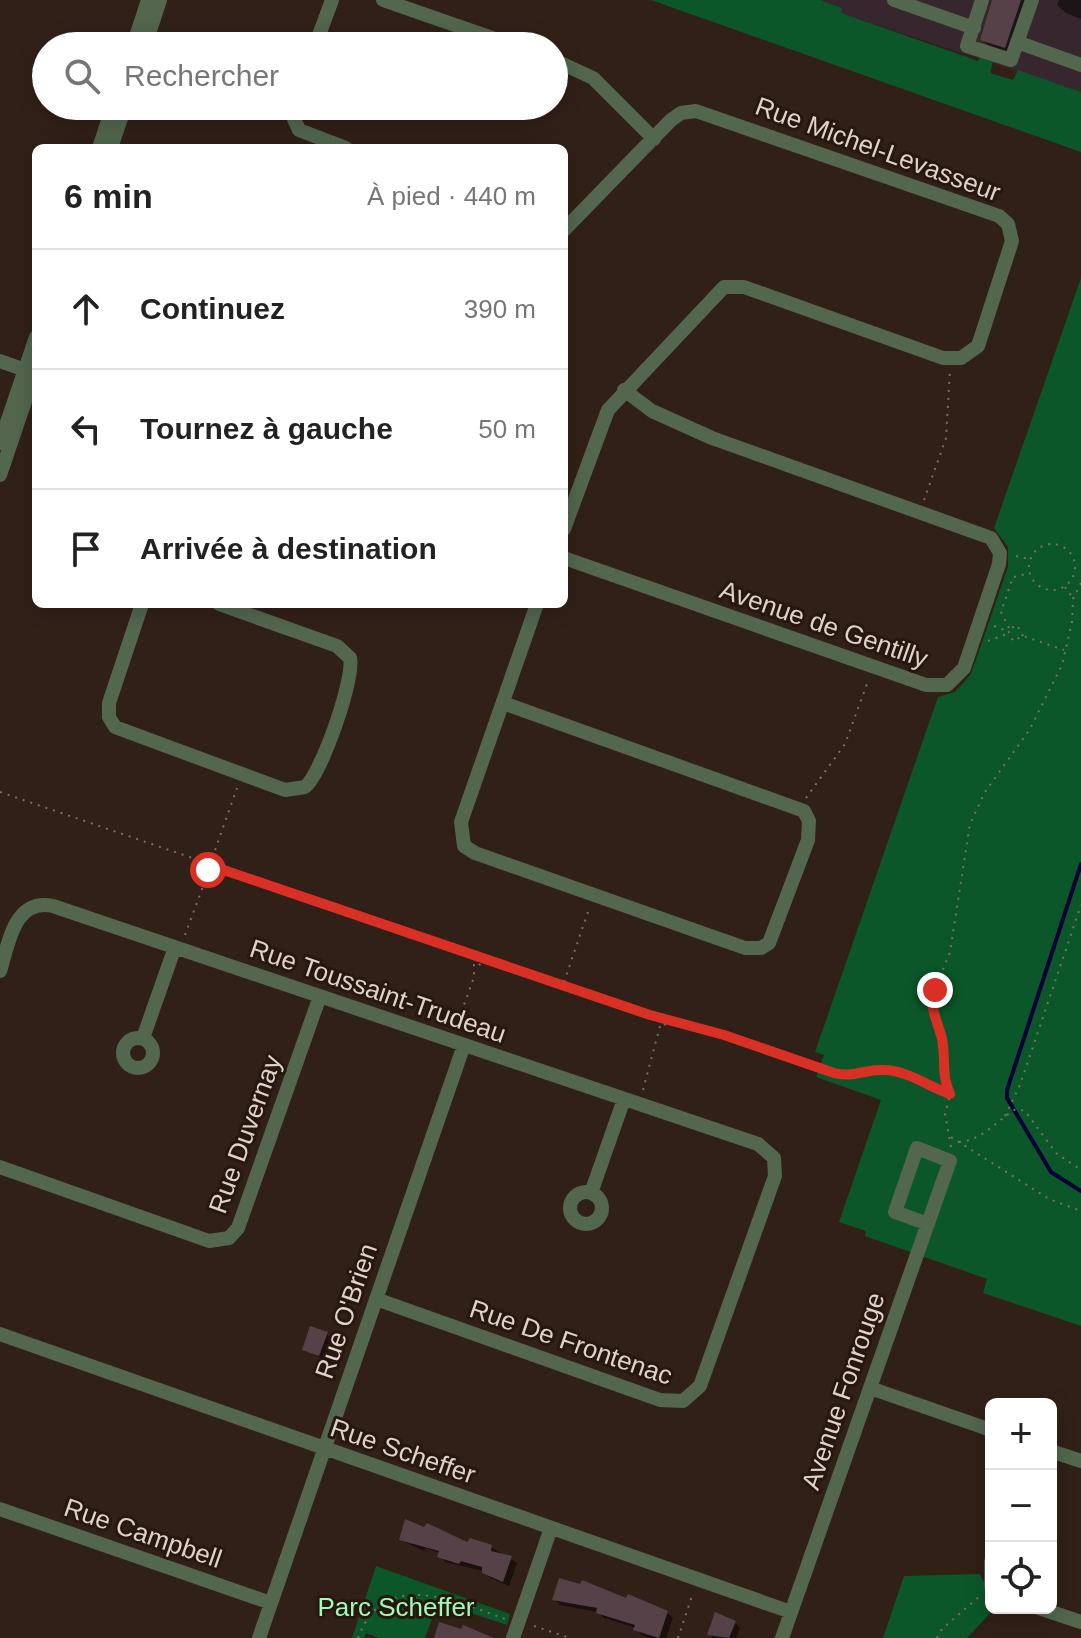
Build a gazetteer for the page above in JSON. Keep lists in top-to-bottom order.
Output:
{
  "streets": {
    "street": [
      "Rue Michel-Levasseur",
      "Avenue de Gentilly",
      "Rue Toussaint-Trudeau",
      "Rue Duvernay",
      "Rue O'Brien",
      "Rue De Frontenac",
      "Avenue Fonrouge",
      "Rue Scheffer",
      "Rue Campbell"
    ]
  },
  "crossings": [
    ["Rue Michel-Levasseur", "Avenue de Gentilly"],
    ["Rue Toussaint-Trudeau", "Rue Duvernay"],
    ["Rue Toussaint-Trudeau", "Rue O'Brien"],
    ["Rue Toussaint-Trudeau", "Rue De Frontenac"],
    ["Rue O'Brien", "Rue De Frontenac"],
    ["Rue O'Brien", "Rue Scheffer"],
    ["Rue O'Brien", "Rue Campbell"],
    ["Avenue Fonrouge", "Rue Scheffer"]
  ],
  "parks": ["Parc Scheffer"],
  "page": {
    "search": "Rechercher",
    "heading": ["6 min", "À pied · 440 m"],
    "list": [
      ["Continuez", "390 m"],
      ["Tournez à gauche", "50 m"],
      "Arrivée à destination"
    ],
    "map_buttons": ["+", "−"]
  }
}
